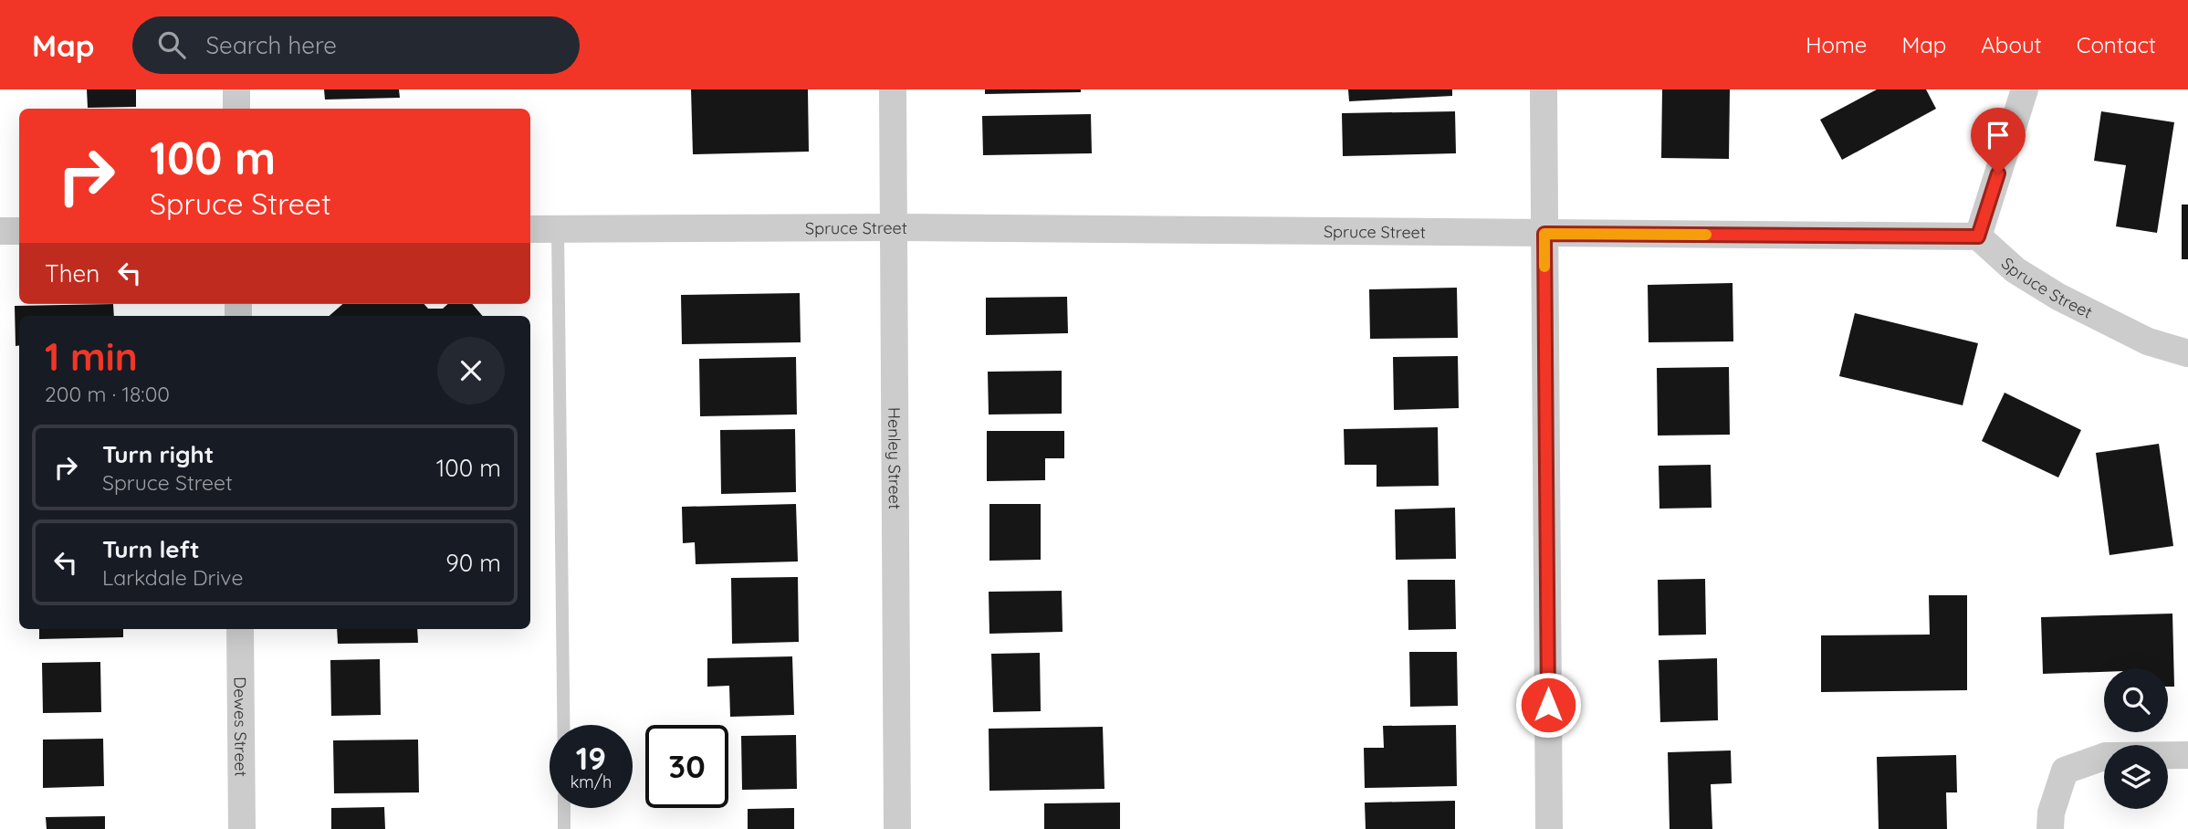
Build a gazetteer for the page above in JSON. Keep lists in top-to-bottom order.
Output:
{
  "streets": {
    "street": ["Spruce Street", "Henley Street", "Dewes Street"]
  },
  "crossings": [
    ["Spruce Street", "Henley Street"]
  ],
  "page": {
    "header": "Map",
    "search": "Search here",
    "nav": [
      "Home",
      "Map",
      "About",
      "Contact"
    ],
    "turn": ["100 m", "Spruce Street"],
    "then": "Then",
    "heading": ["1 min", "200 m · 18:00"],
    "list": [
      {
        "name": "Turn right",
        "note": "Spruce Street",
        "value": "100 m"
      },
      {
        "name": "Turn left",
        "note": "Larkdale Drive",
        "value": "90 m"
      }
    ],
    "speed": "19 km/h",
    "limit": "30"
  }
}
